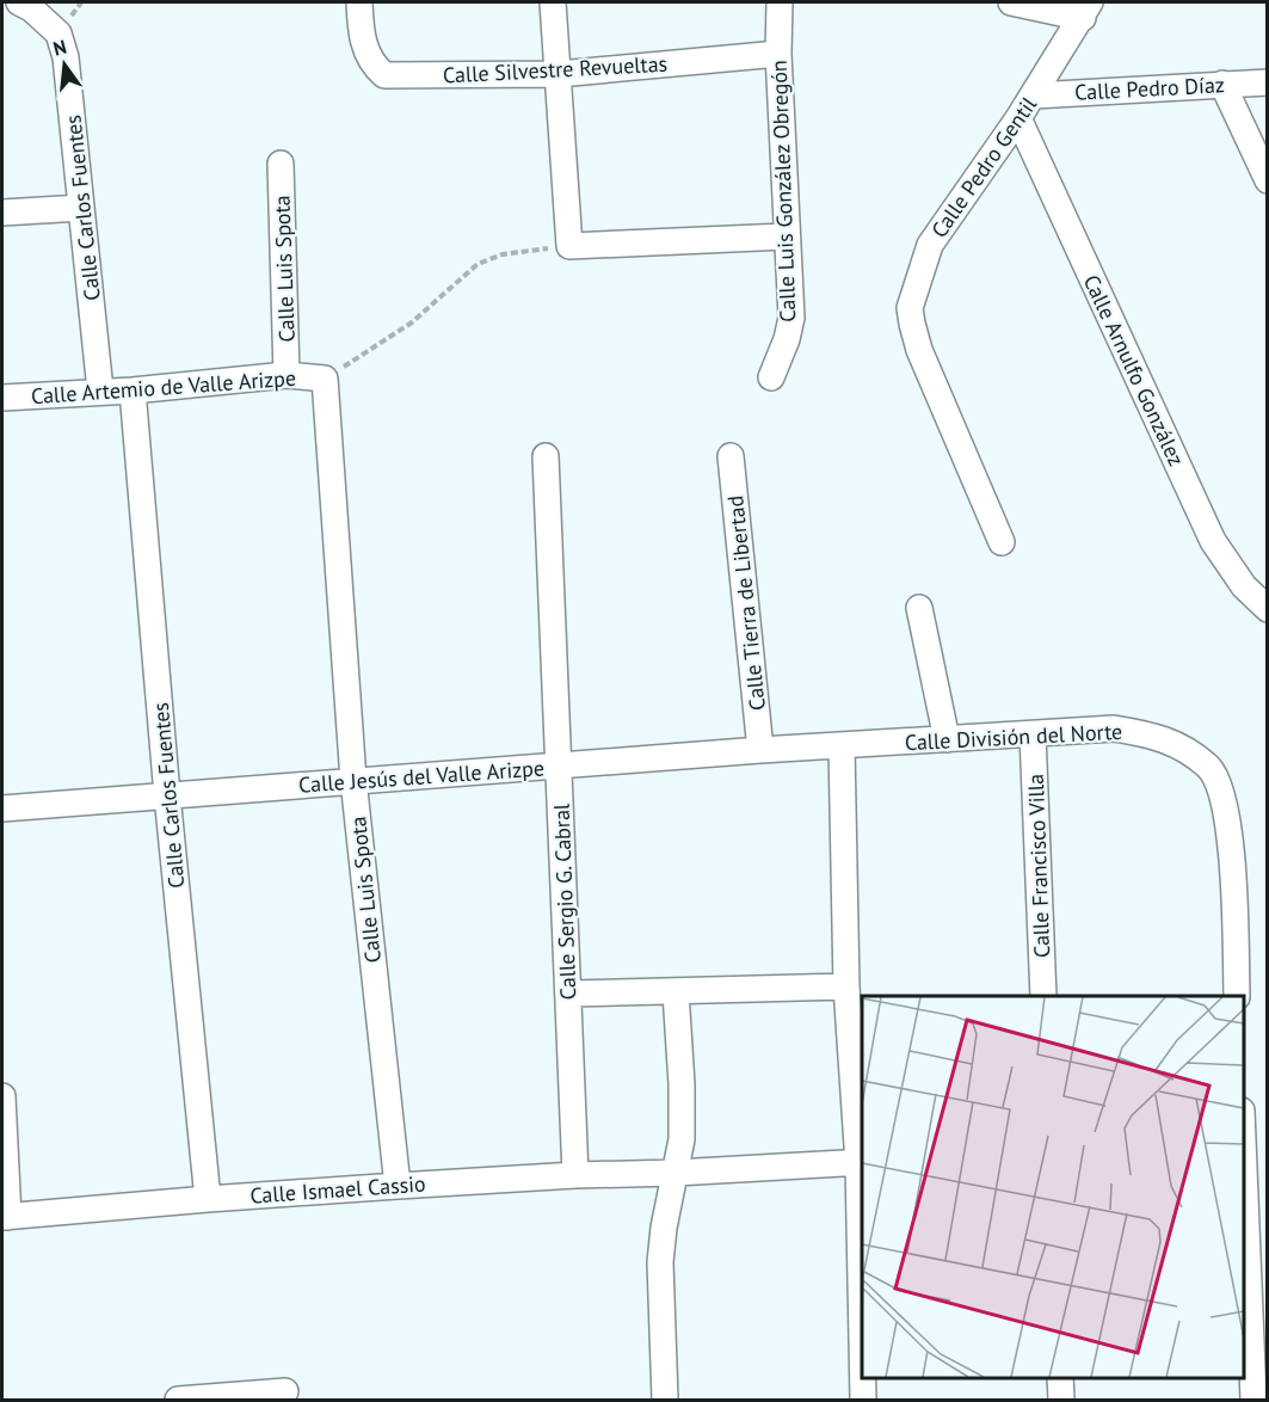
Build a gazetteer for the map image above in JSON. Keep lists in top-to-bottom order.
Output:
{
  "streets": {
    "street": [
      "Calle Silvestre Revueltas",
      "Calle Pedro Díaz",
      "Calle Pedro Gentil",
      "Calle Luis González Obregón",
      "Calle Carlos Fuentes",
      "Calle Luis Spota",
      "Calle Arnulfo González",
      "Calle Artemio de Valle Arizpe",
      "Calle Tierra de Libertad",
      "Calle División del Norte",
      "Calle Jesús del Valle Arizpe",
      "Calle Francisco Villa",
      "Calle Sergio G. Cabral",
      "Calle Ismael Cassio"
    ]
  },
  "crossings": [
    ["Calle Silvestre Revueltas", "Calle Luis González Obregón"],
    ["Calle Pedro Díaz", "Calle Pedro Gentil"],
    ["Calle Pedro Gentil", "Calle Arnulfo González"],
    ["Calle Carlos Fuentes", "Calle Artemio de Valle Arizpe"],
    ["Calle Carlos Fuentes", "Calle Jesús del Valle Arizpe"],
    ["Calle Carlos Fuentes", "Calle Ismael Cassio"],
    ["Calle Luis Spota", "Calle Artemio de Valle Arizpe"],
    ["Calle Luis Spota", "Calle Jesús del Valle Arizpe"],
    ["Calle Luis Spota", "Calle Ismael Cassio"],
    ["Calle Tierra de Libertad", "Calle Jesús del Valle Arizpe"],
    ["Calle División del Norte", "Calle Jesús del Valle Arizpe"],
    ["Calle División del Norte", "Calle Francisco Villa"],
    ["Calle Jesús del Valle Arizpe", "Calle Sergio G. Cabral"],
    ["Calle Sergio G. Cabral", "Calle Ismael Cassio"]
  ],
  "north": "top"
}
